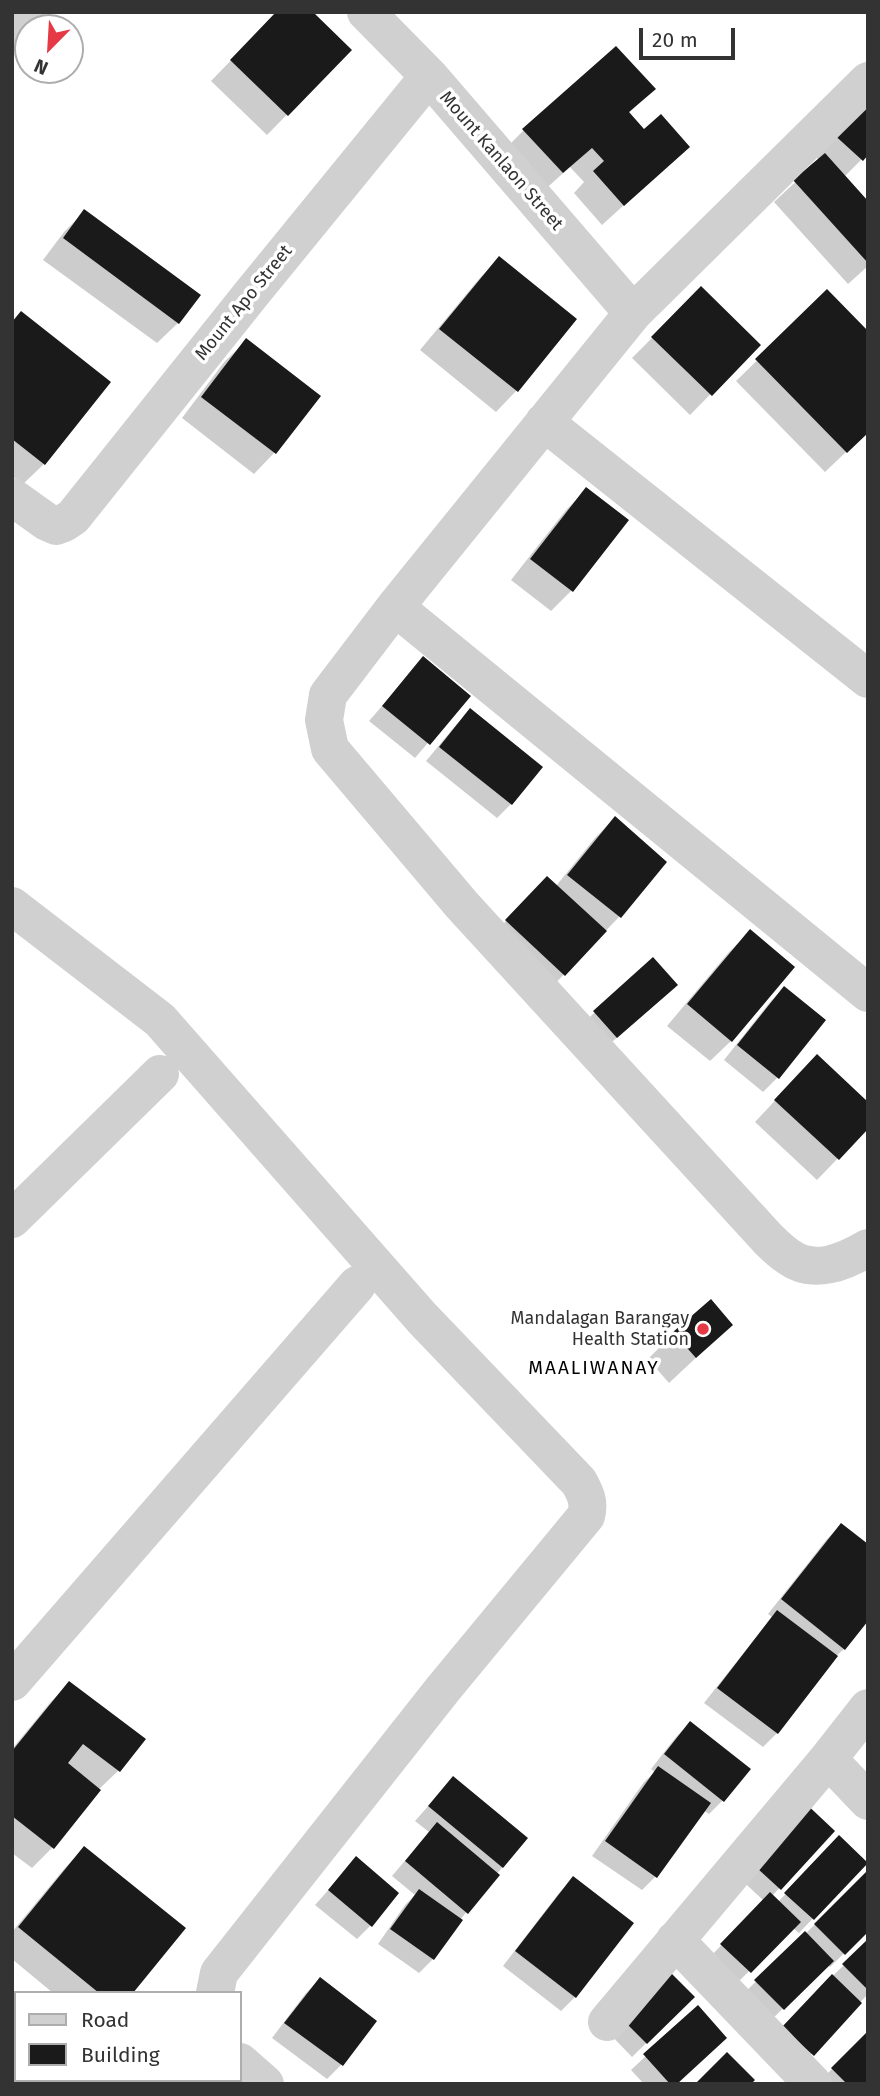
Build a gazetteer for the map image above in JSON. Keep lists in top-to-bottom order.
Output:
{
  "streets": {
    "street": ["Mount Kanlaon Street", "Mount Apo Street"]
  },
  "crossings": [
    ["Mount Kanlaon Street", "Mount Apo Street"]
  ],
  "districts": ["MAALIWANAY"],
  "places": ["Mandalagan Barangay Health Station"],
  "legend": ["Road", "Building"],
  "scale_bar": "20 m",
  "north": "bottom left"
}
